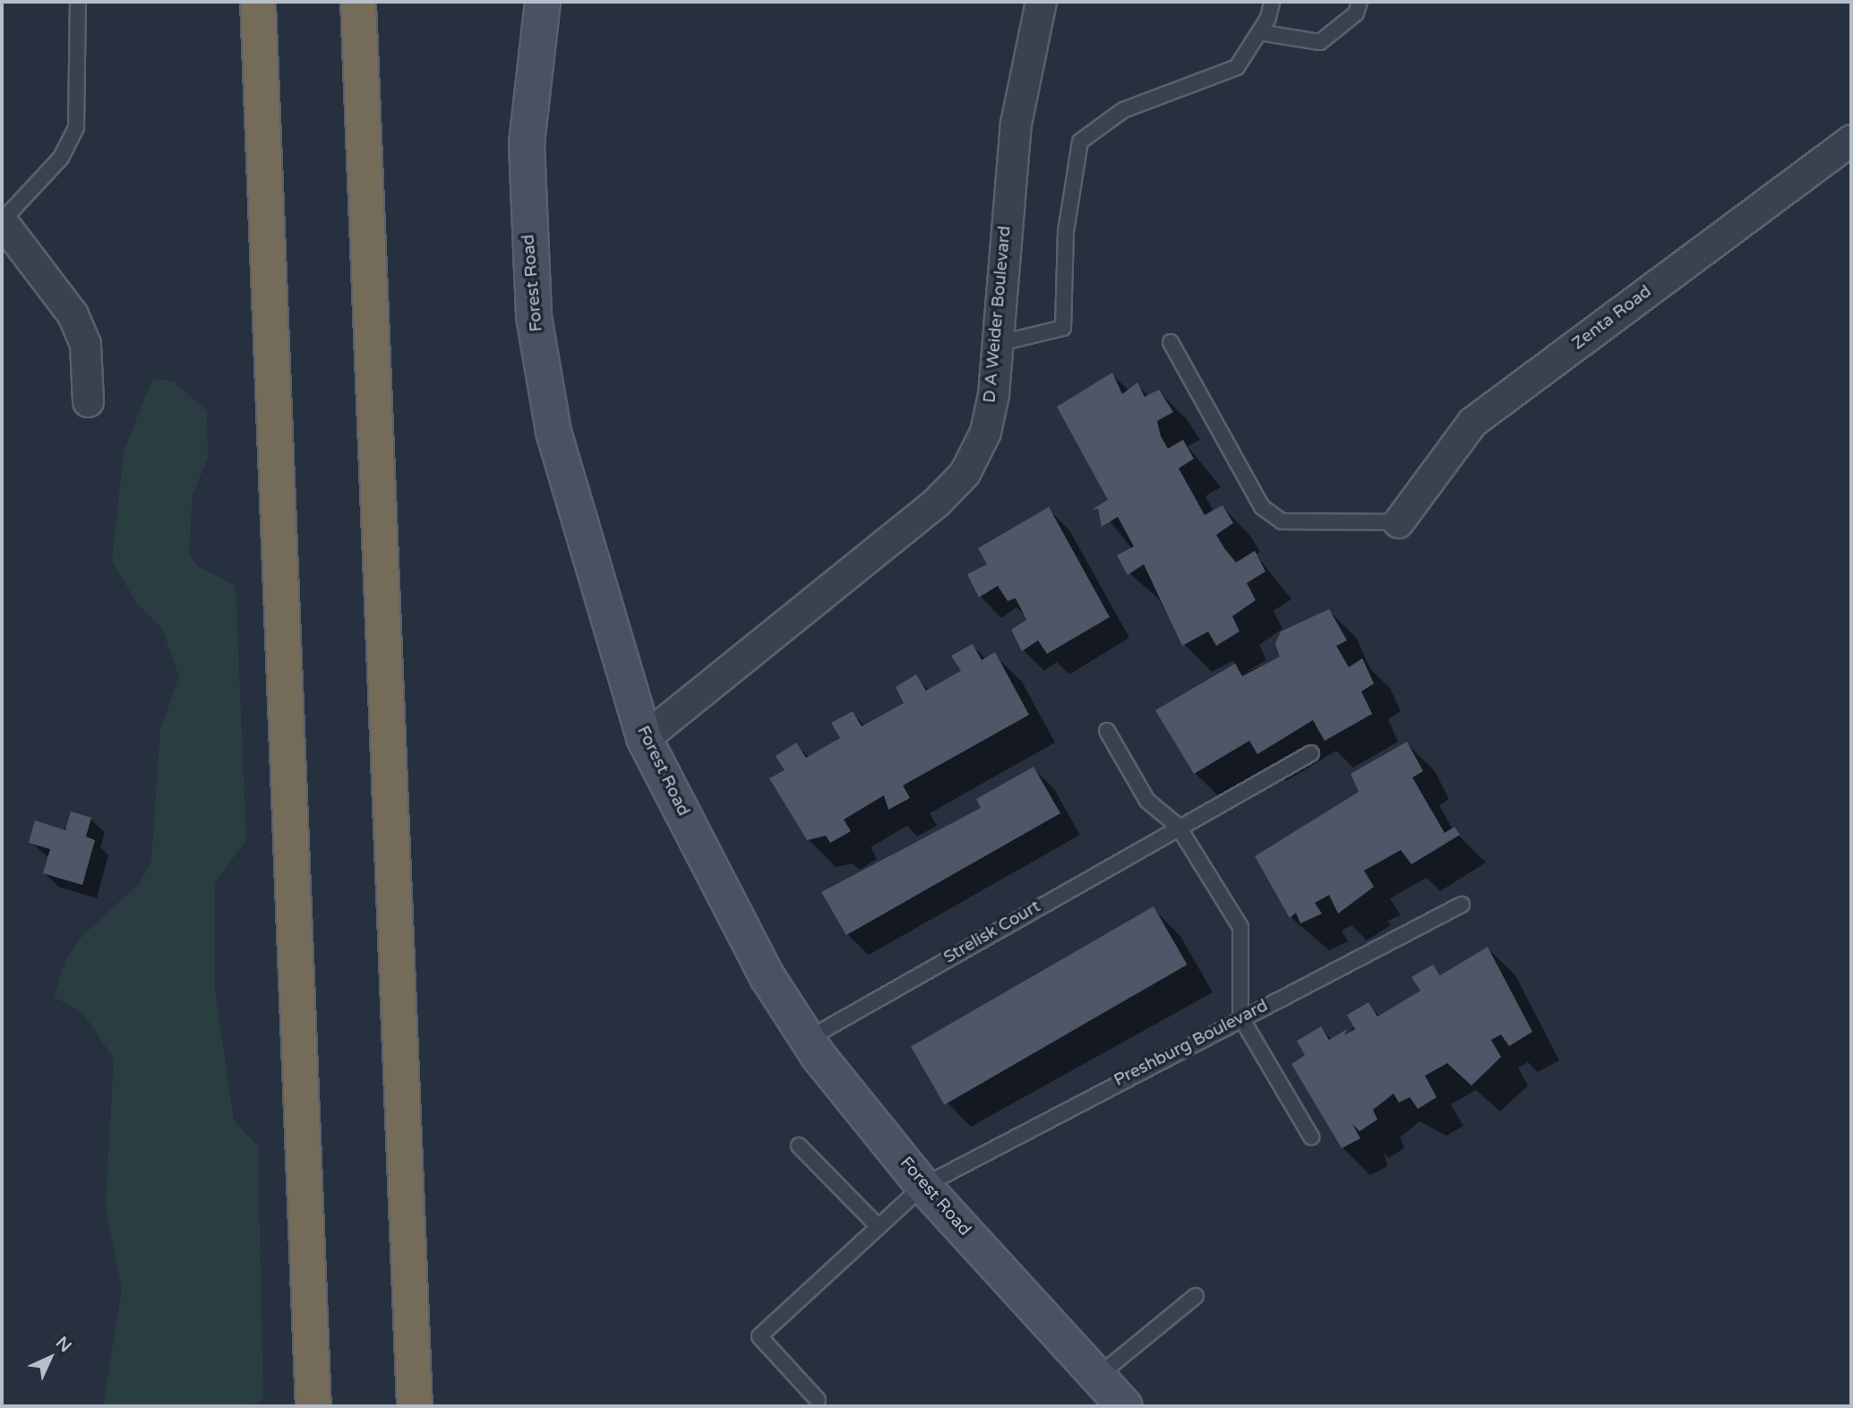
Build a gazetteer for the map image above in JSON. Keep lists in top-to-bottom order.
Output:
{
  "streets": {
    "street": ["Forest Road", "D A Weider Boulevard", "Zenta Road"],
    "lane": ["Strelisk Court", "Preshburg Boulevard"]
  },
  "crossings": [
    ["Forest Road", "D A Weider Boulevard"],
    ["Forest Road", "Strelisk Court"],
    ["Forest Road", "Preshburg Boulevard"]
  ],
  "north": "top right"
}
